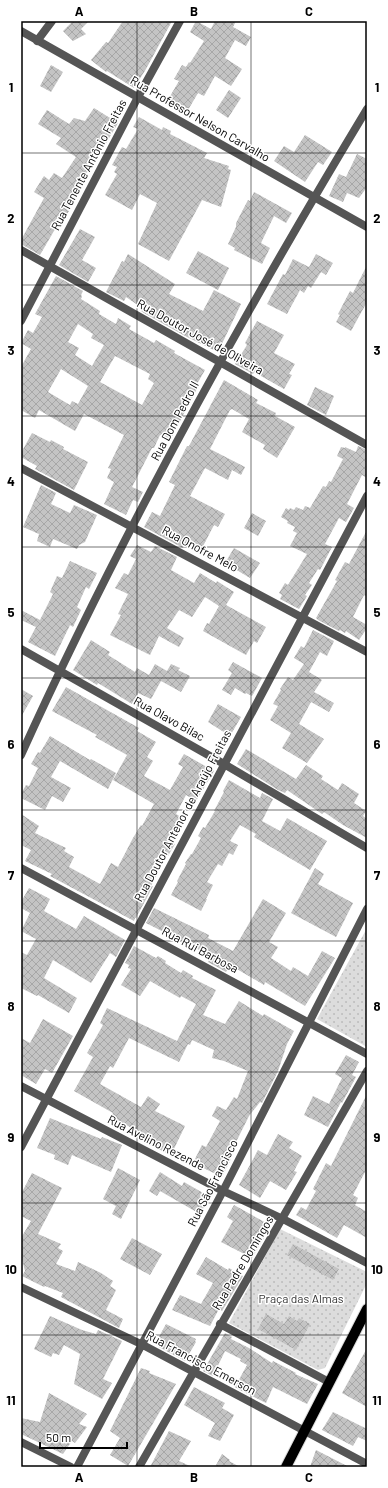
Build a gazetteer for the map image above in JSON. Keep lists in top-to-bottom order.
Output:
{
  "streets": {
    "street": [
      "Rua Professor Nelson Carvalho",
      "Rua Tenente Antônio Freitas",
      "Rua Doutor José de Oliveira",
      "Rua Dom Pedro II",
      "Rua Onofre Melo",
      "Rua Olavo Bilac",
      "Rua Doutor Antenor de Araújo Freitas",
      "Rua Rui Barbosa",
      "Rua Avelino Rezende",
      "Rua São Francisco",
      "Rua Padre Domingos",
      "Rua Francisco Emerson"
    ]
  },
  "crossings": [
    ["Rua Professor Nelson Carvalho", "Rua Tenente Antônio Freitas"],
    ["Rua Professor Nelson Carvalho", "Rua Dom Pedro II"],
    ["Rua Tenente Antônio Freitas", "Rua Doutor José de Oliveira"],
    ["Rua Doutor José de Oliveira", "Rua Dom Pedro II"],
    ["Rua Dom Pedro II", "Rua Onofre Melo"],
    ["Rua Dom Pedro II", "Rua Olavo Bilac"],
    ["Rua Onofre Melo", "Rua Doutor Antenor de Araújo Freitas"],
    ["Rua Olavo Bilac", "Rua Doutor Antenor de Araújo Freitas"],
    ["Rua Doutor Antenor de Araújo Freitas", "Rua Rui Barbosa"],
    ["Rua Doutor Antenor de Araújo Freitas", "Rua Avelino Rezende"],
    ["Rua Rui Barbosa", "Rua São Francisco"],
    ["Rua Avelino Rezende", "Rua São Francisco"],
    ["Rua Avelino Rezende", "Rua Padre Domingos"],
    ["Rua São Francisco", "Rua Francisco Emerson"],
    ["Rua Padre Domingos", "Rua Francisco Emerson"]
  ],
  "parks": ["Praça das Almas"],
  "scale_bar": "50 m",
  "grid": {
    "columns": ["A", "B", "C"],
    "rows": [
      "1",
      "2",
      "3",
      "4",
      "5",
      "6",
      "7",
      "8",
      "9",
      "10",
      "11"
    ]
  }
}
